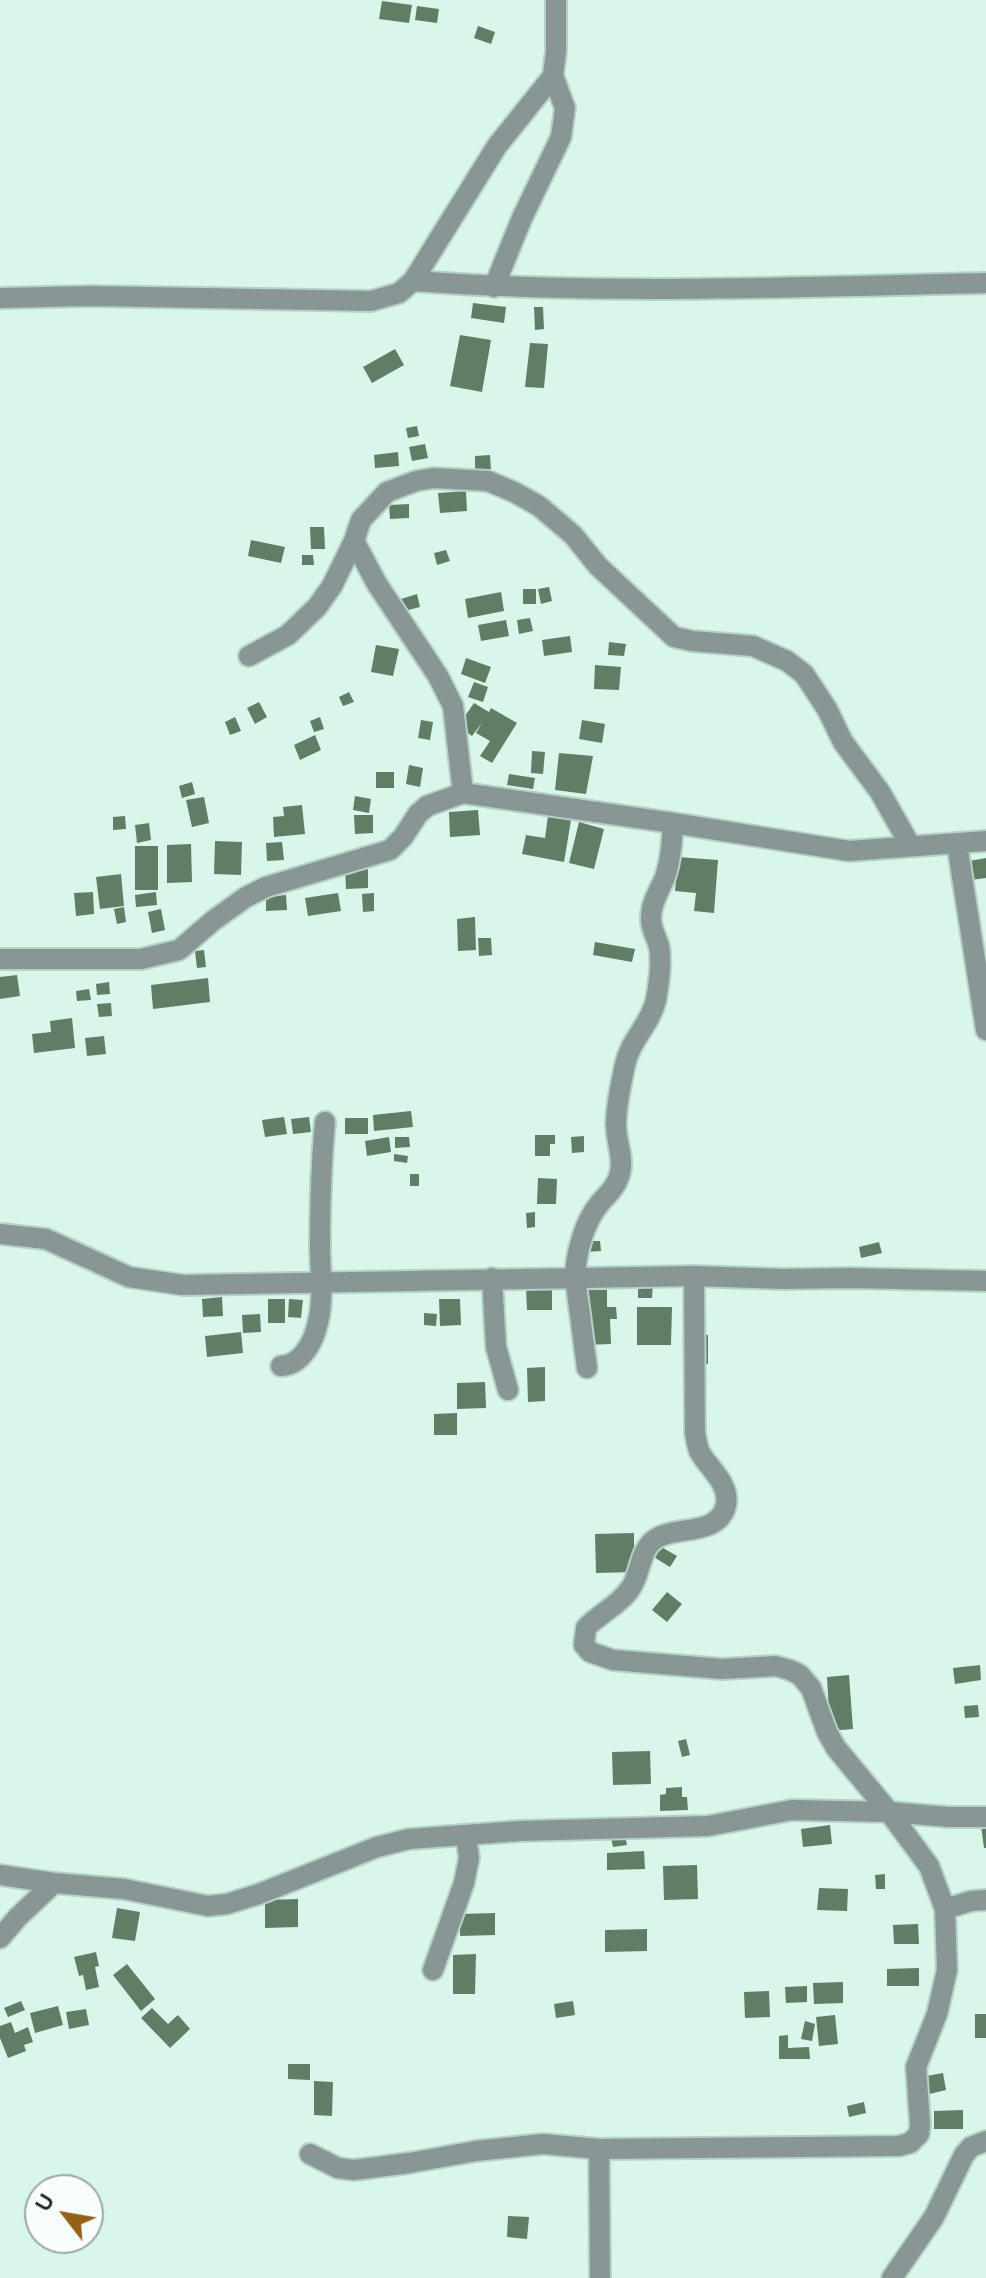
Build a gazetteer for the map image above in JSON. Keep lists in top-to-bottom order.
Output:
{
  "north": "top left"
}
